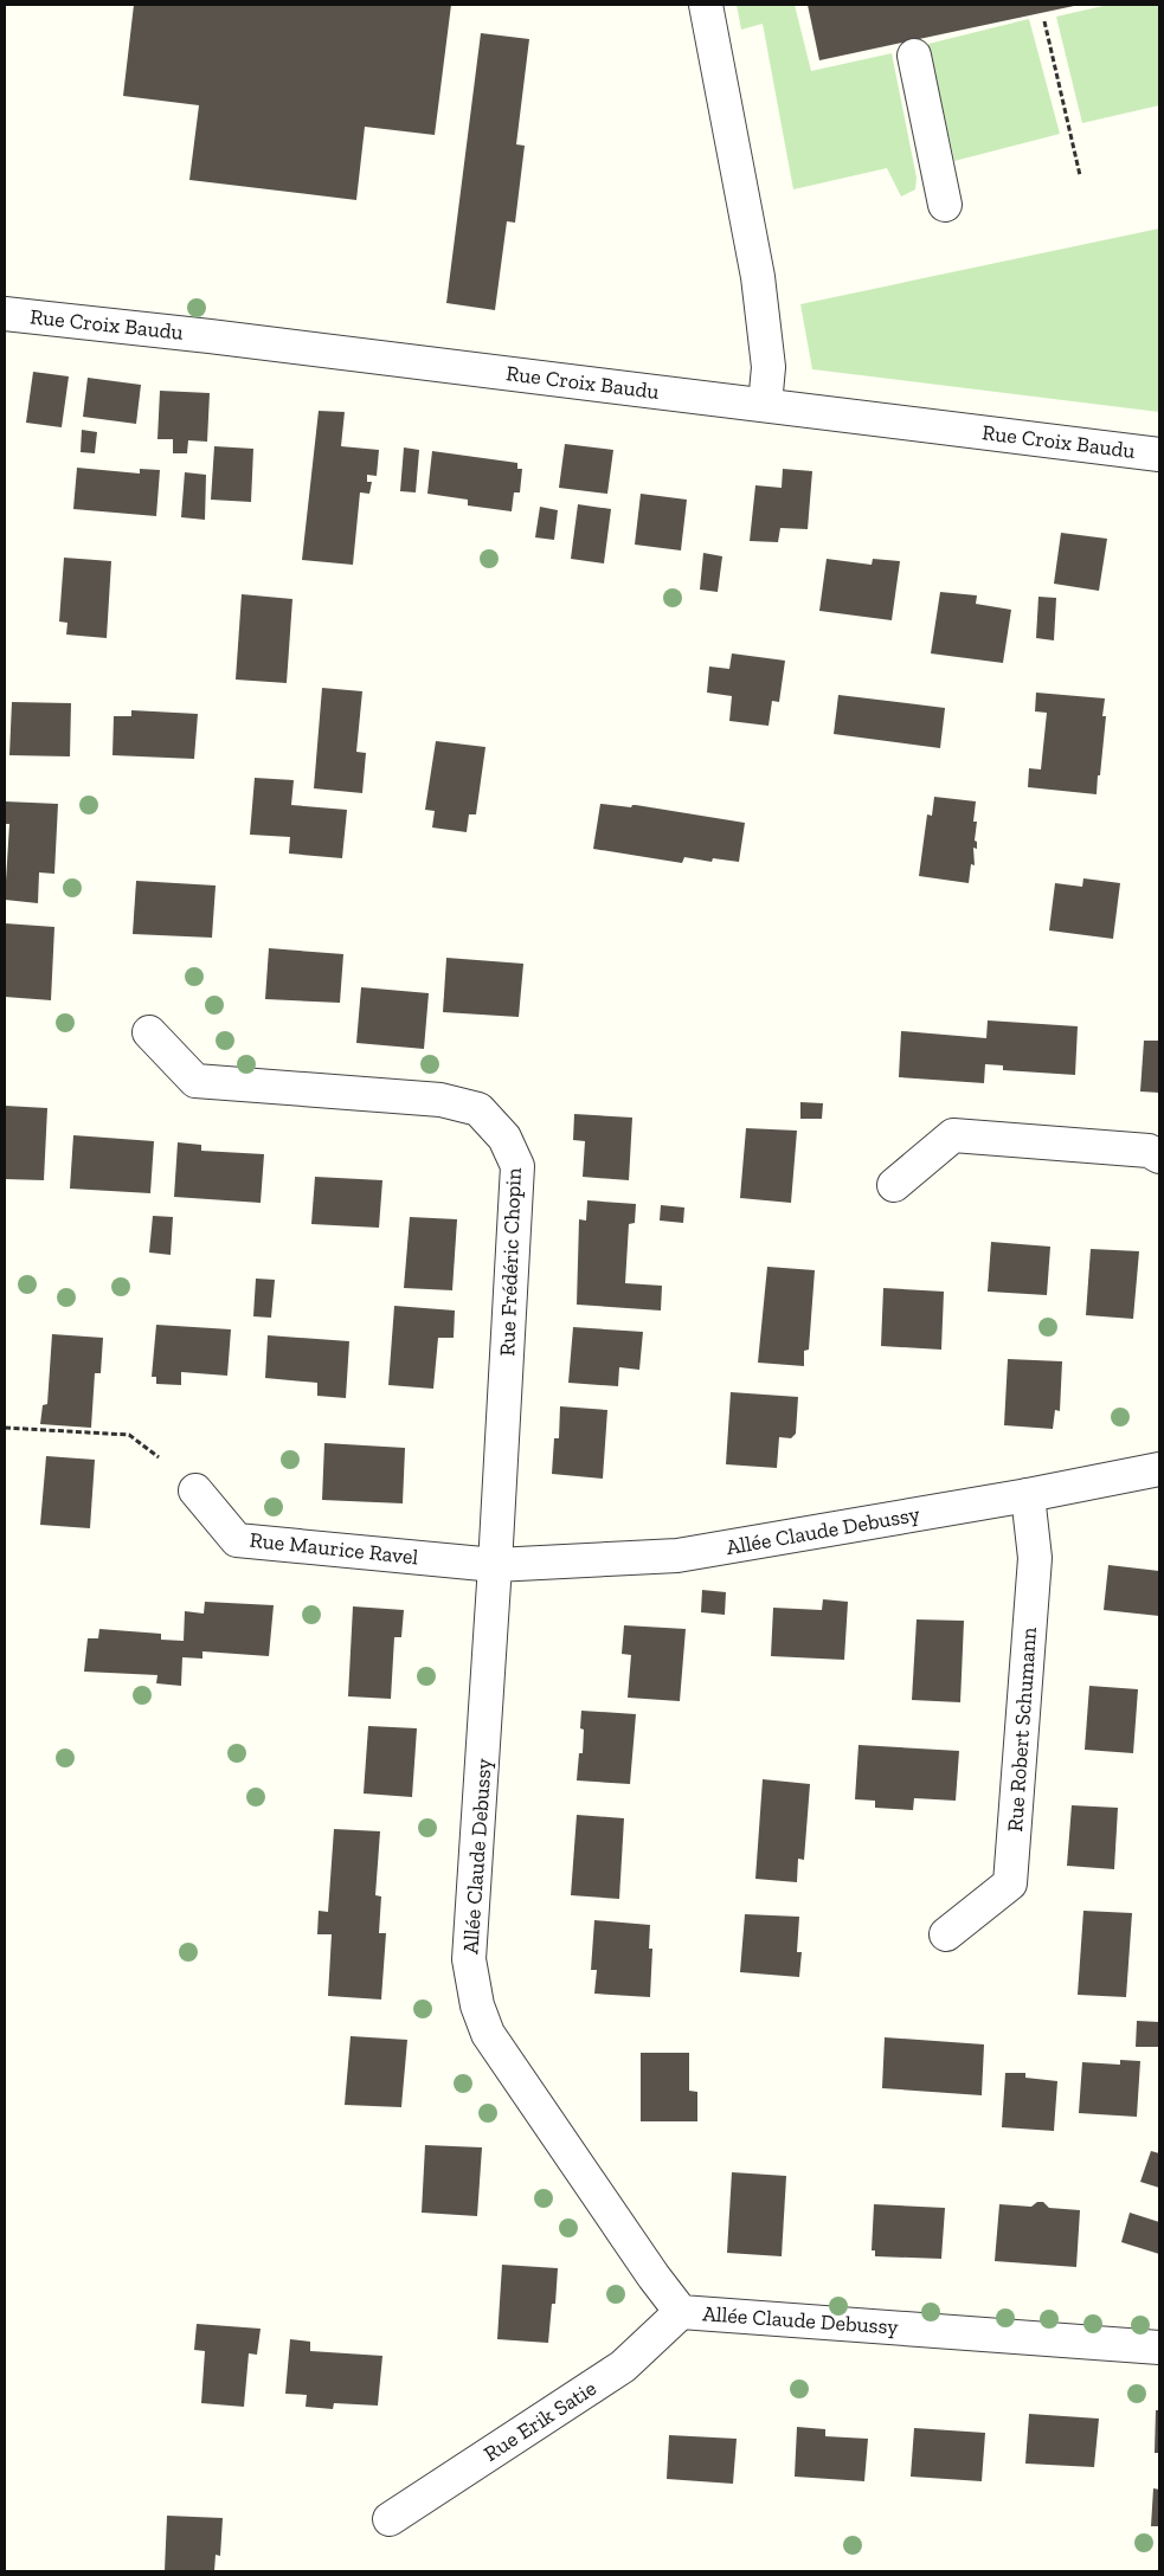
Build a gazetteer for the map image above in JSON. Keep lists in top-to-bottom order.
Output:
{
  "streets": {
    "street": [
      "Rue Croix Baudu",
      "Rue Frédéric Chopin",
      "Allée Claude Debussy",
      "Rue Maurice Ravel",
      "Rue Robert Schumann",
      "Rue Erik Satie"
    ]
  },
  "crossings": [
    ["Rue Frédéric Chopin", "Allée Claude Debussy"],
    ["Rue Frédéric Chopin", "Rue Maurice Ravel"],
    ["Allée Claude Debussy", "Rue Maurice Ravel"],
    ["Allée Claude Debussy", "Rue Robert Schumann"],
    ["Allée Claude Debussy", "Rue Erik Satie"]
  ]
}
